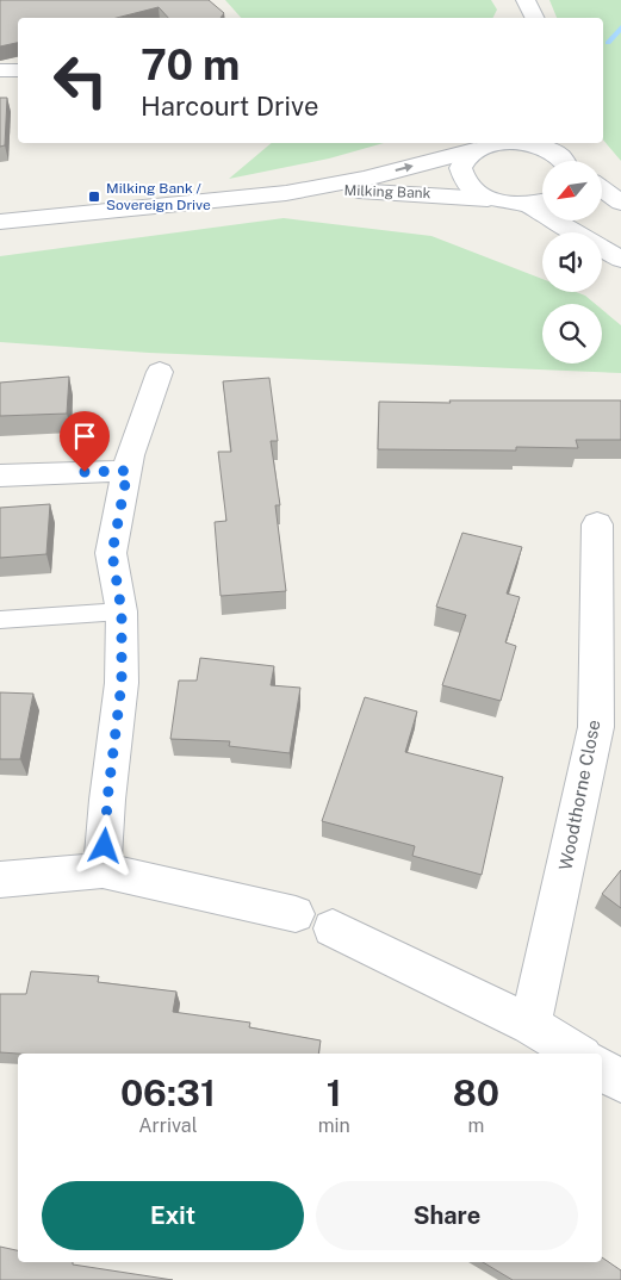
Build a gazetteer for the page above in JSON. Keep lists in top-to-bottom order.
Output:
{
  "streets": {
    "street": ["Milking Bank", "Woodthorne Close"]
  },
  "places": {
    "transit": ["Milking Bank / Sovereign Drive"]
  },
  "north": "bottom left",
  "page": {
    "turn": ["70 m", "Harcourt Drive"],
    "eta": [
      "06:31",
      "Arrival",
      "1",
      "min",
      "80",
      "m"
    ],
    "buttons": ["Exit", "Share"]
  }
}
